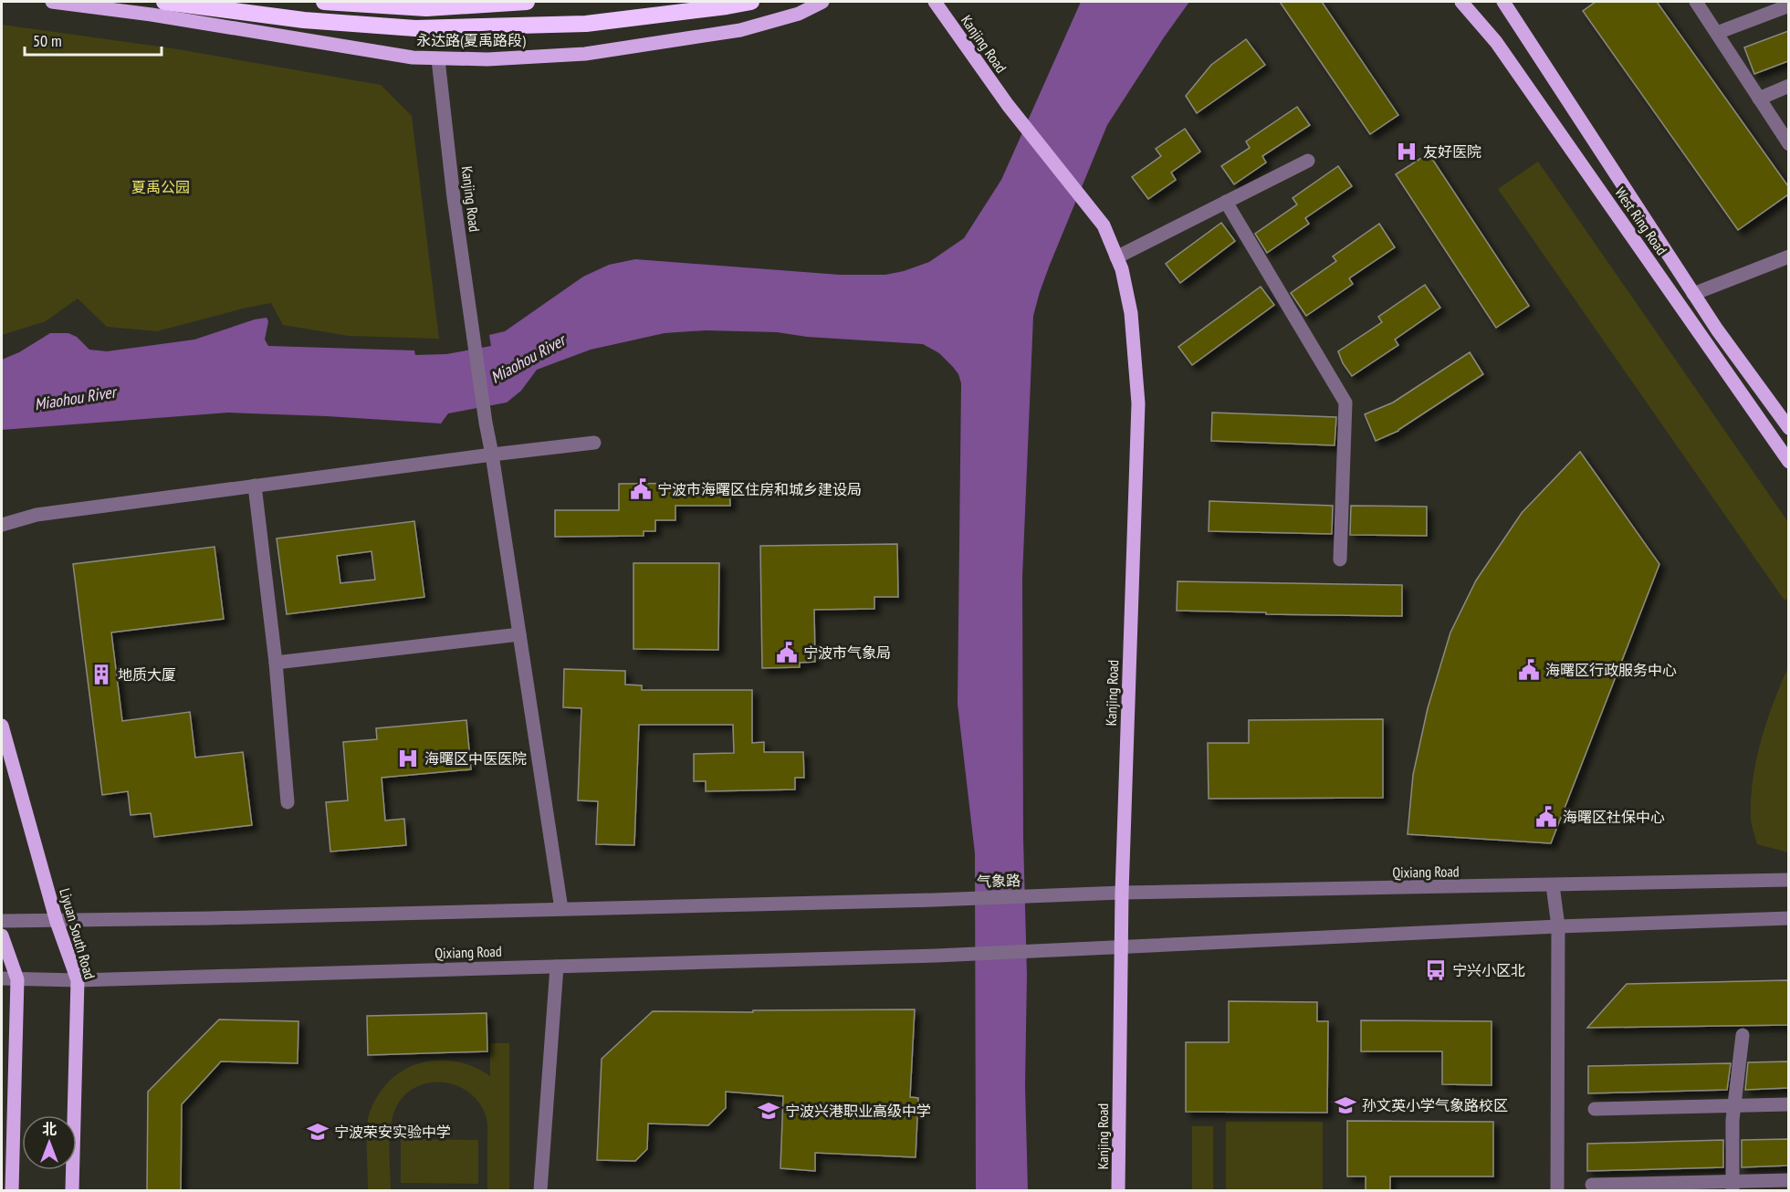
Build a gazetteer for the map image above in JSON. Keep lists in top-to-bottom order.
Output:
{
  "streets": {
    "main road": [
      "永达路(夏禹路段)",
      "Kanjing Road",
      "West Ring Road",
      "Liyuan South Road"
    ],
    "street": ["Qixiang Road", "气象路"]
  },
  "crossings": [
    ["永达路(夏禹路段)", "Kanjing Road"],
    ["Kanjing Road", "Qixiang Road"],
    ["Kanjing Road", "气象路"],
    ["Qixiang Road", "气象路"],
    ["Qixiang Road", "Liyuan South Road"]
  ],
  "water": ["Miaohou River"],
  "parks": ["夏禹公园"],
  "places": {
    "hospital": ["友好医院", "海曙区中医医院"],
    "public building": [
      "宁波市海曙区住房和城乡建设局",
      "宁波市气象局",
      "海曙区行政服务中心",
      "海曙区社保中心"
    ],
    "building": ["地质大厦"],
    "bus stop": ["宁兴小区北"],
    "school or university": ["孙文英小学气象路校区", "宁波兴港职业高级中学", "宁波荣安实验中学"]
  },
  "scale_bar": "50 m",
  "north": "top"
}
